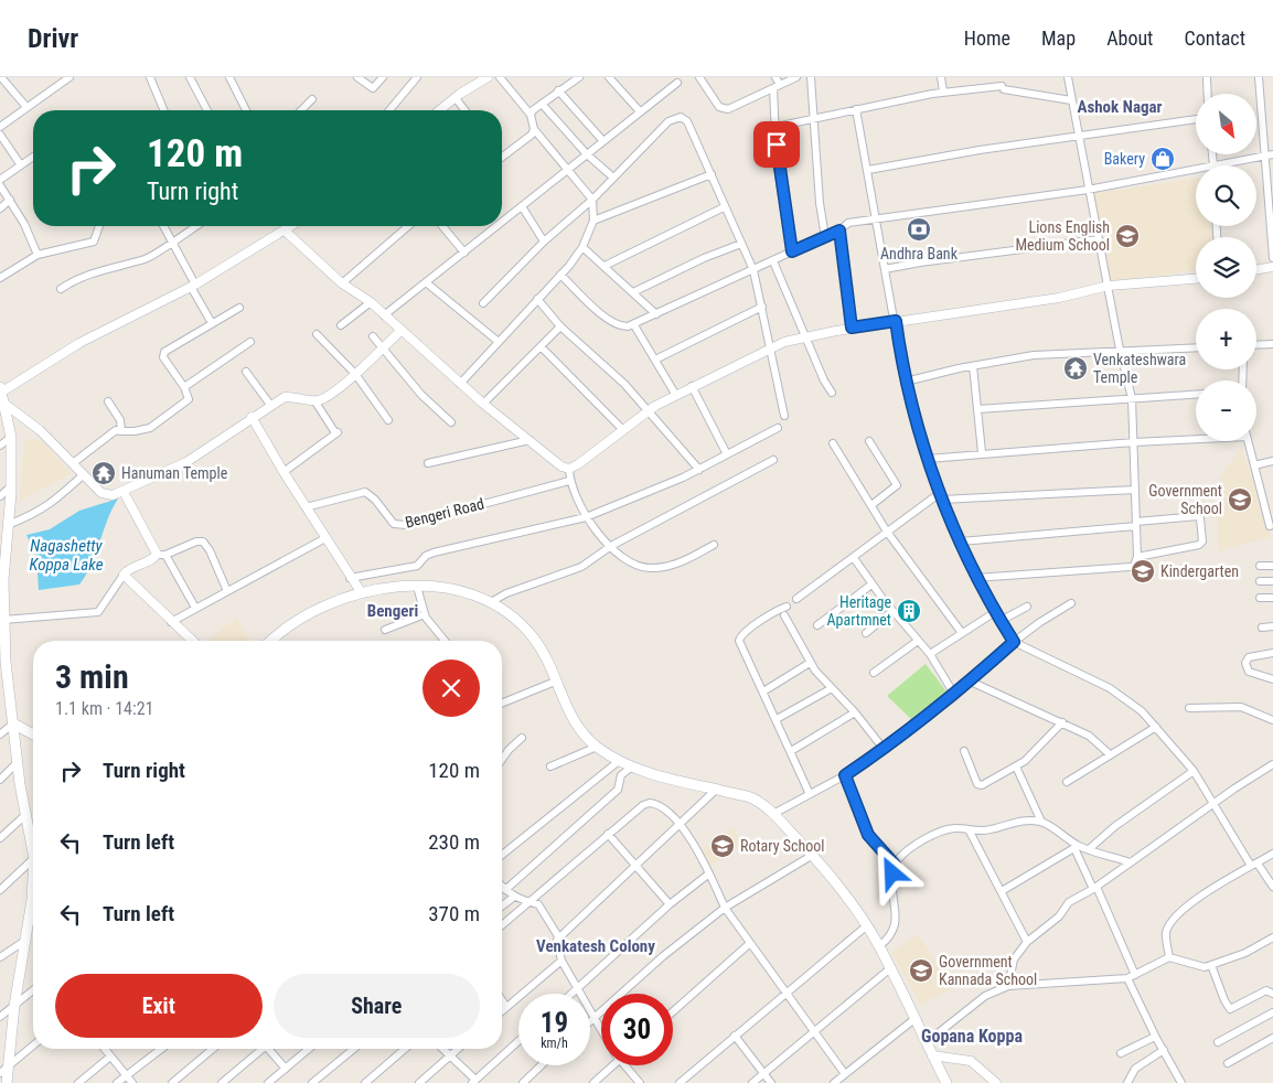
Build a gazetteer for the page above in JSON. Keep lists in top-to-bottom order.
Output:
{
  "streets": {
    "street": ["Bengeri Road"]
  },
  "districts": [
    "Ashok Nagar",
    "Bengeri",
    "Venkatesh Colony",
    "Gopana Koppa"
  ],
  "water": ["Nagashetty Koppa Lake"],
  "places": {
    "shop": ["Bakery"],
    "bank": ["Andhra Bank"],
    "school or university": [
      "Lions English Medium School",
      "Government School",
      "Kindergarten",
      "Rotary School",
      "Government Kannada School"
    ],
    "temple": ["Venkateshwara Temple", "Hanuman Temple"],
    "building": ["Heritage Apartmnet"]
  },
  "north": "bottom right",
  "page": {
    "header": "Drivr",
    "nav": [
      "Home",
      "Map",
      "About",
      "Contact"
    ],
    "map_buttons": ["+", "−"],
    "turn": ["120 m", "Turn right"],
    "heading": ["3 min", "1.1 km · 14:21"],
    "list": [
      {
        "name": "Turn right",
        "value": "120 m"
      },
      {
        "name": "Turn left",
        "value": "230 m"
      },
      {
        "name": "Turn left",
        "value": "370 m"
      }
    ],
    "buttons": ["Exit", "Share"],
    "speed": "19 km/h",
    "limit": "30"
  }
}
